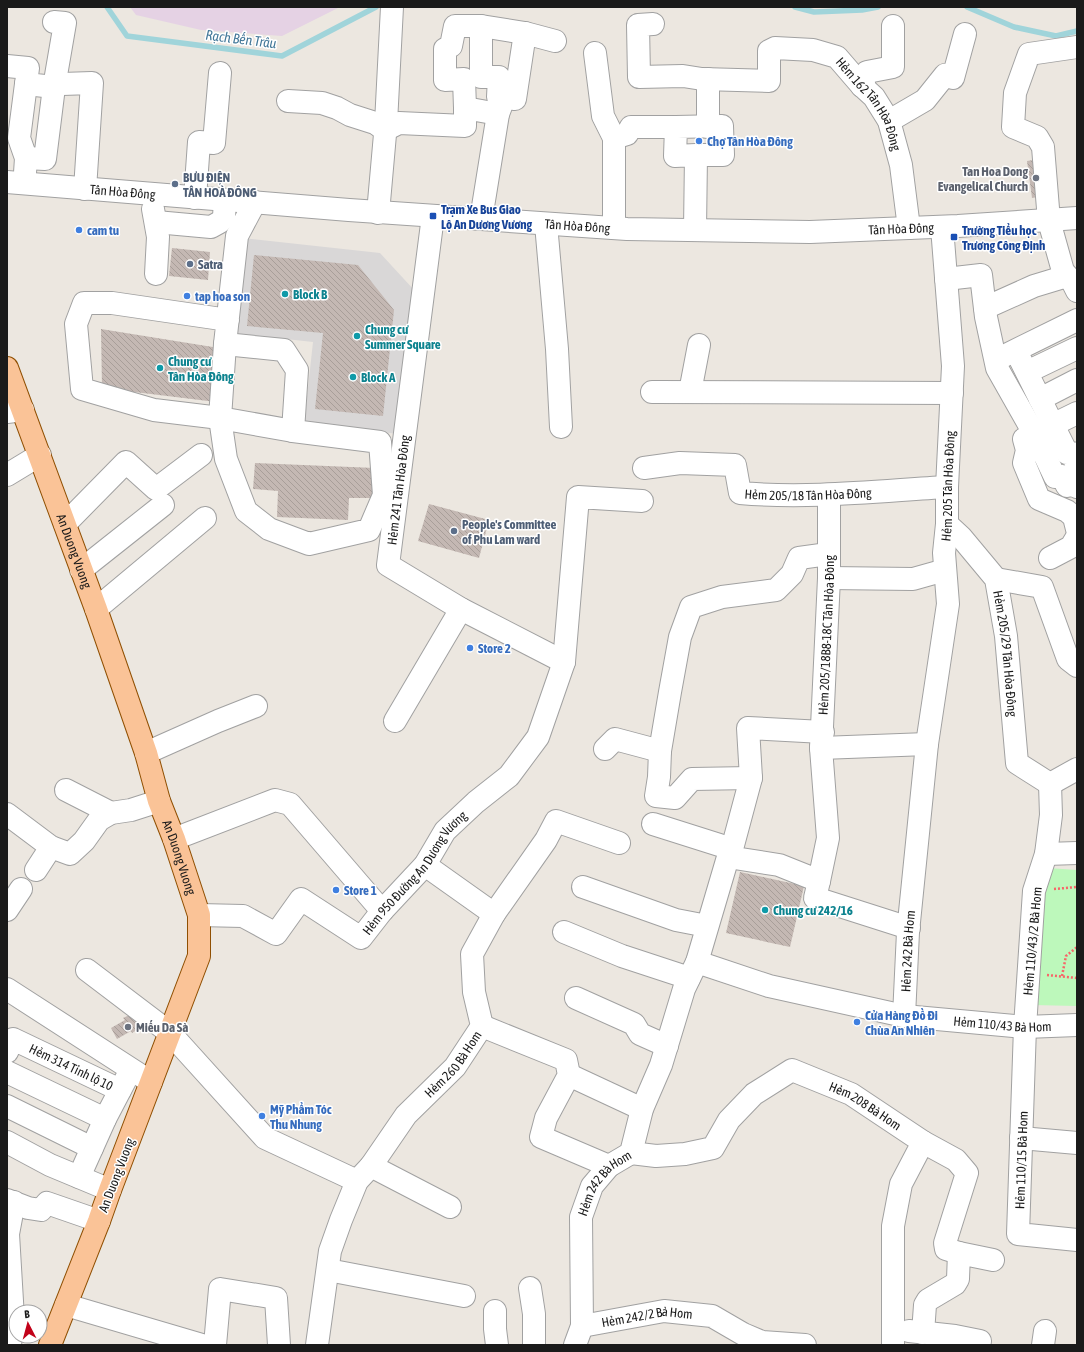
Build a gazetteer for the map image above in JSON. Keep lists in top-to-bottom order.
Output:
{
  "streets": {
    "main road": ["An Duong Vuong"],
    "street": [
      "Hẻm 162 Tân Hòa Đông",
      "Tân Hòa Đông",
      "Hẻm 205 Tân Hòa Đông",
      "Hẻm 241 Tân Hòa Đông",
      "Hẻm 205/18 Tân Hòa Đông",
      "Hẻm 205/18B8-18C Tân Hòa Đông",
      "Hẻm 205/29 Tân Hòa Đông",
      "Hẻm 950 Đường An Dương Vương",
      "Hẻm 110/43/2 Bà Hom",
      "Hẻm 242 Bà Hom",
      "Hẻm 110/43 Bà Hom",
      "Hẻm 260 Bà Hom",
      "Hẻm 314 Tỉnh lộ 10",
      "Hẻm 208 Bà Hom",
      "Hẻm 110/15 Bà Hom",
      "Hẻm 242/2 Bà Hom"
    ]
  },
  "crossings": [
    ["Hẻm 162 Tân Hòa Đông", "Tân Hòa Đông"],
    ["Tân Hòa Đông", "Hẻm 205 Tân Hòa Đông"],
    ["Tân Hòa Đông", "Hẻm 241 Tân Hòa Đông"],
    ["Hẻm 205 Tân Hòa Đông", "Hẻm 205/18 Tân Hòa Đông"],
    ["Hẻm 205 Tân Hòa Đông", "Hẻm 205/29 Tân Hòa Đông"],
    ["Hẻm 205 Tân Hòa Đông", "Hẻm 242 Bà Hom"],
    ["Hẻm 241 Tân Hòa Đông", "Hẻm 950 Đường An Dương Vương"],
    ["Hẻm 205/18 Tân Hòa Đông", "Hẻm 205/18B8-18C Tân Hòa Đông"],
    ["An Duong Vuong", "Hẻm 950 Đường An Dương Vương"],
    ["Hẻm 205/18B8-18C Tân Hòa Đông", "Hẻm 242 Bà Hom"],
    ["Hẻm 205/29 Tân Hòa Đông", "Hẻm 110/43/2 Bà Hom"],
    ["Hẻm 110/43/2 Bà Hom", "Hẻm 110/43 Bà Hom"],
    ["Hẻm 110/43/2 Bà Hom", "Hẻm 110/15 Bà Hom"],
    ["Hẻm 242 Bà Hom", "Hẻm 110/43 Bà Hom"],
    ["Hẻm 242 Bà Hom", "Hẻm 208 Bà Hom"],
    ["Hẻm 242 Bà Hom", "Hẻm 242/2 Bà Hom"],
    ["Hẻm 110/43 Bà Hom", "Hẻm 110/15 Bà Hom"]
  ],
  "water": ["Rạch Bến Trâu"],
  "places": {
    "other": [
      "Chợ Tân Hòa Đông",
      "Tan Hoa Dong Evangelical Church",
      "BƯU ĐIỆN TÂN HOÀ ĐÔNG",
      "cam tu",
      "Satra",
      "Block B",
      "tap hoa son",
      "Chung cư Summer Square",
      "Chung cư Tân Hòa Đông",
      "Block A",
      "People's Committee of Phu Lam ward",
      "Store 2",
      "Store 1",
      "Chung cư 242/16",
      "Cửa Hàng Đồ Đi Chùa An Nhiên",
      "Miếu Da Sà",
      "Mỹ Phẩm Tóc Thu Nhung"
    ],
    "transit": ["Trạm Xe Bus Giao Lộ An Dương Vương", "Trường Tiểu học Trương Công Định"]
  },
  "north": "top"
}
